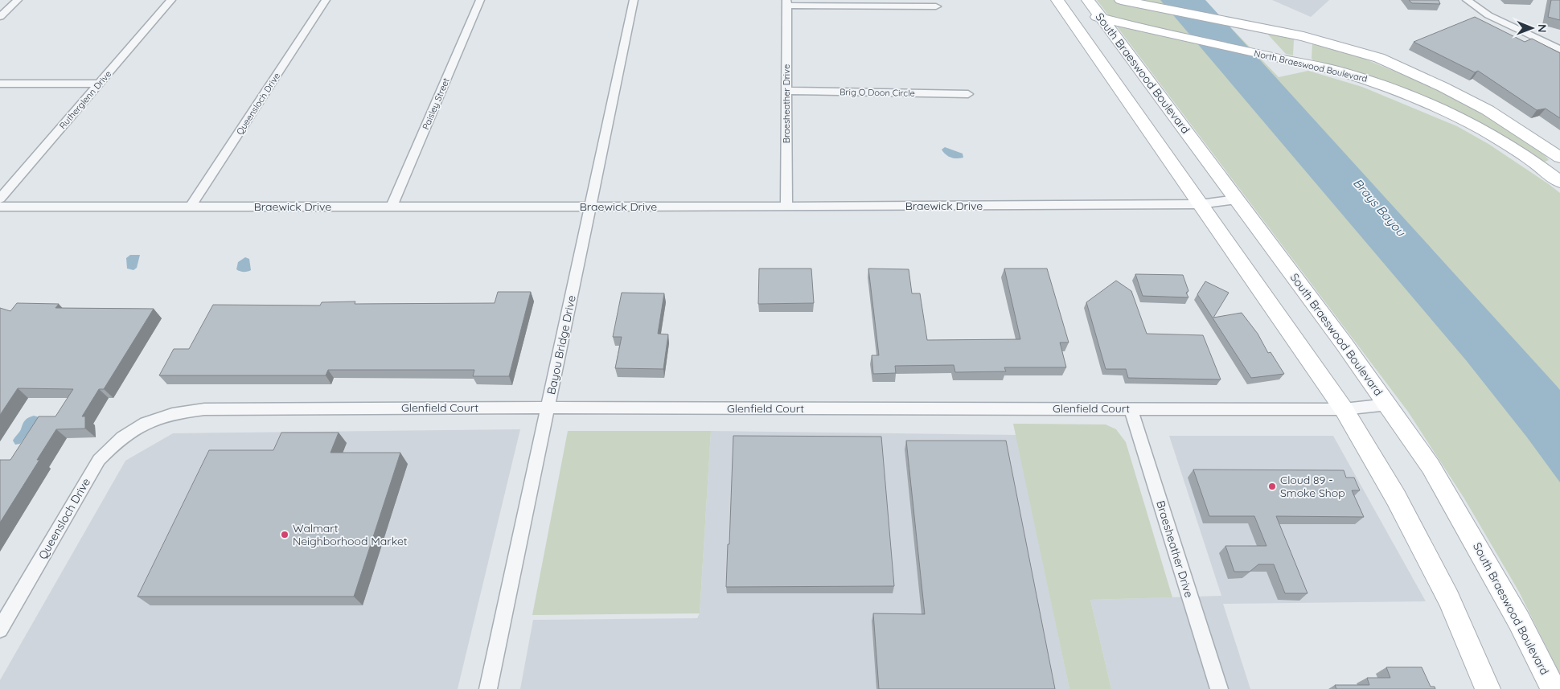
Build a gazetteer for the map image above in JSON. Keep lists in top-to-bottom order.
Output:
{
  "streets": {
    "main road": ["North Braeswood Boulevard", "South Braeswood Boulevard"],
    "street": [
      "Brig O Doon Circle",
      "Rutherglenn Drive",
      "Queensloch Drive",
      "Paisley Street",
      "Braesheather Drive",
      "Braewick Drive",
      "Bayou Bridge Drive",
      "Glenfield Court"
    ]
  },
  "crossings": [
    ["North Braeswood Boulevard", "South Braeswood Boulevard"],
    ["South Braeswood Boulevard", "Braewick Drive"],
    ["South Braeswood Boulevard", "Glenfield Court"],
    ["Brig O Doon Circle", "Braesheather Drive"],
    ["Queensloch Drive", "Braewick Drive"],
    ["Queensloch Drive", "Glenfield Court"],
    ["Paisley Street", "Braewick Drive"],
    ["Braesheather Drive", "Braewick Drive"],
    ["Braesheather Drive", "Glenfield Court"],
    ["Braewick Drive", "Bayou Bridge Drive"],
    ["Bayou Bridge Drive", "Glenfield Court"]
  ],
  "water": ["Brays Bayou"],
  "places": ["Cloud 89 - Smoke Shop", "Walmart Neighborhood Market"],
  "north": "right"
}
